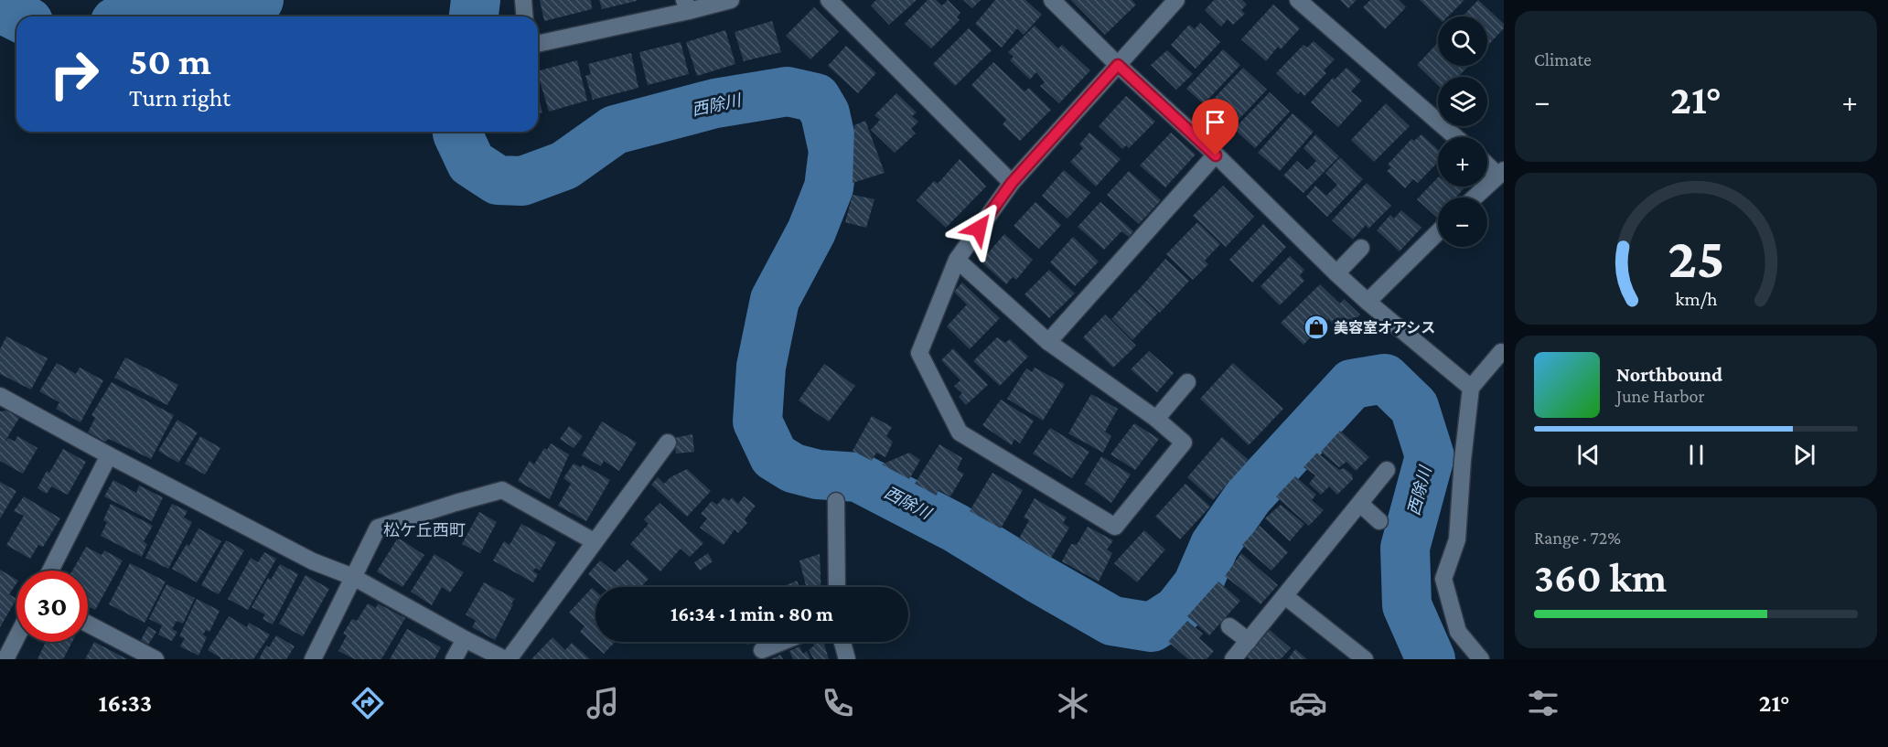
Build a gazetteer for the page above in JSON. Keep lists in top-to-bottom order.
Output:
{
  "districts": ["松ケ丘西町"],
  "water": ["西除川"],
  "places": {
    "shop": ["美容室オアシス"]
  },
  "page": {
    "tile": [
      "Climate",
      ["Range · 72%", "360 km"]
    ],
    "map_buttons": ["+", "−"],
    "turn": ["50 m", "Turn right"],
    "heat": ["−", "21°", "+"],
    "song": ["Northbound", "June Harbor"],
    "limit": "30",
    "trip": "16:34 · 1 min · 80 m",
    "tabs": ["16:33", "21°"],
    "gauge": ["25", "km/h"]
  }
}
